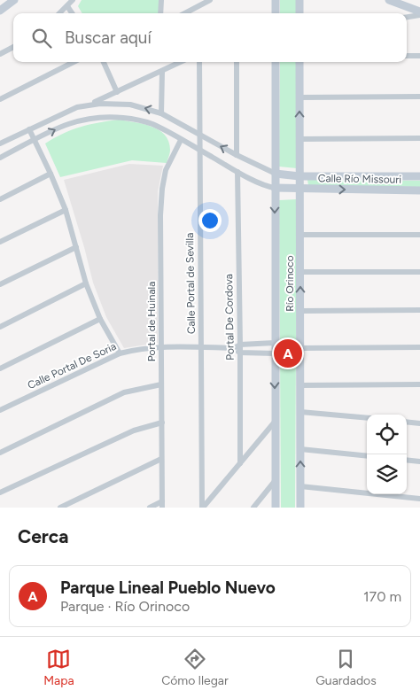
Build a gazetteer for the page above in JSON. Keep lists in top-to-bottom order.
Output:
{
  "streets": {
    "street": [
      "Calle Río Missouri",
      "Calle Portal de Sevilla",
      "Río Orinoco",
      "Portal De Cordova",
      "Portal de Huinala",
      "Calle Portal De Soria"
    ]
  },
  "crossings": [
    ["Calle Río Missouri", "Río Orinoco"],
    ["Calle Portal de Sevilla", "Calle Portal De Soria"],
    ["Portal de Huinala", "Calle Portal De Soria"]
  ],
  "page": {
    "search": "Buscar aquí",
    "pins": "A",
    "heading": "Cerca",
    "list": [
      {
        "mark": "A",
        "name": "Parque Lineal Pueblo Nuevo",
        "note": "Parque · Río Orinoco",
        "value": "170 m"
      }
    ],
    "nav": ["Mapa", "Cómo llegar", "Guardados"]
  }
}
